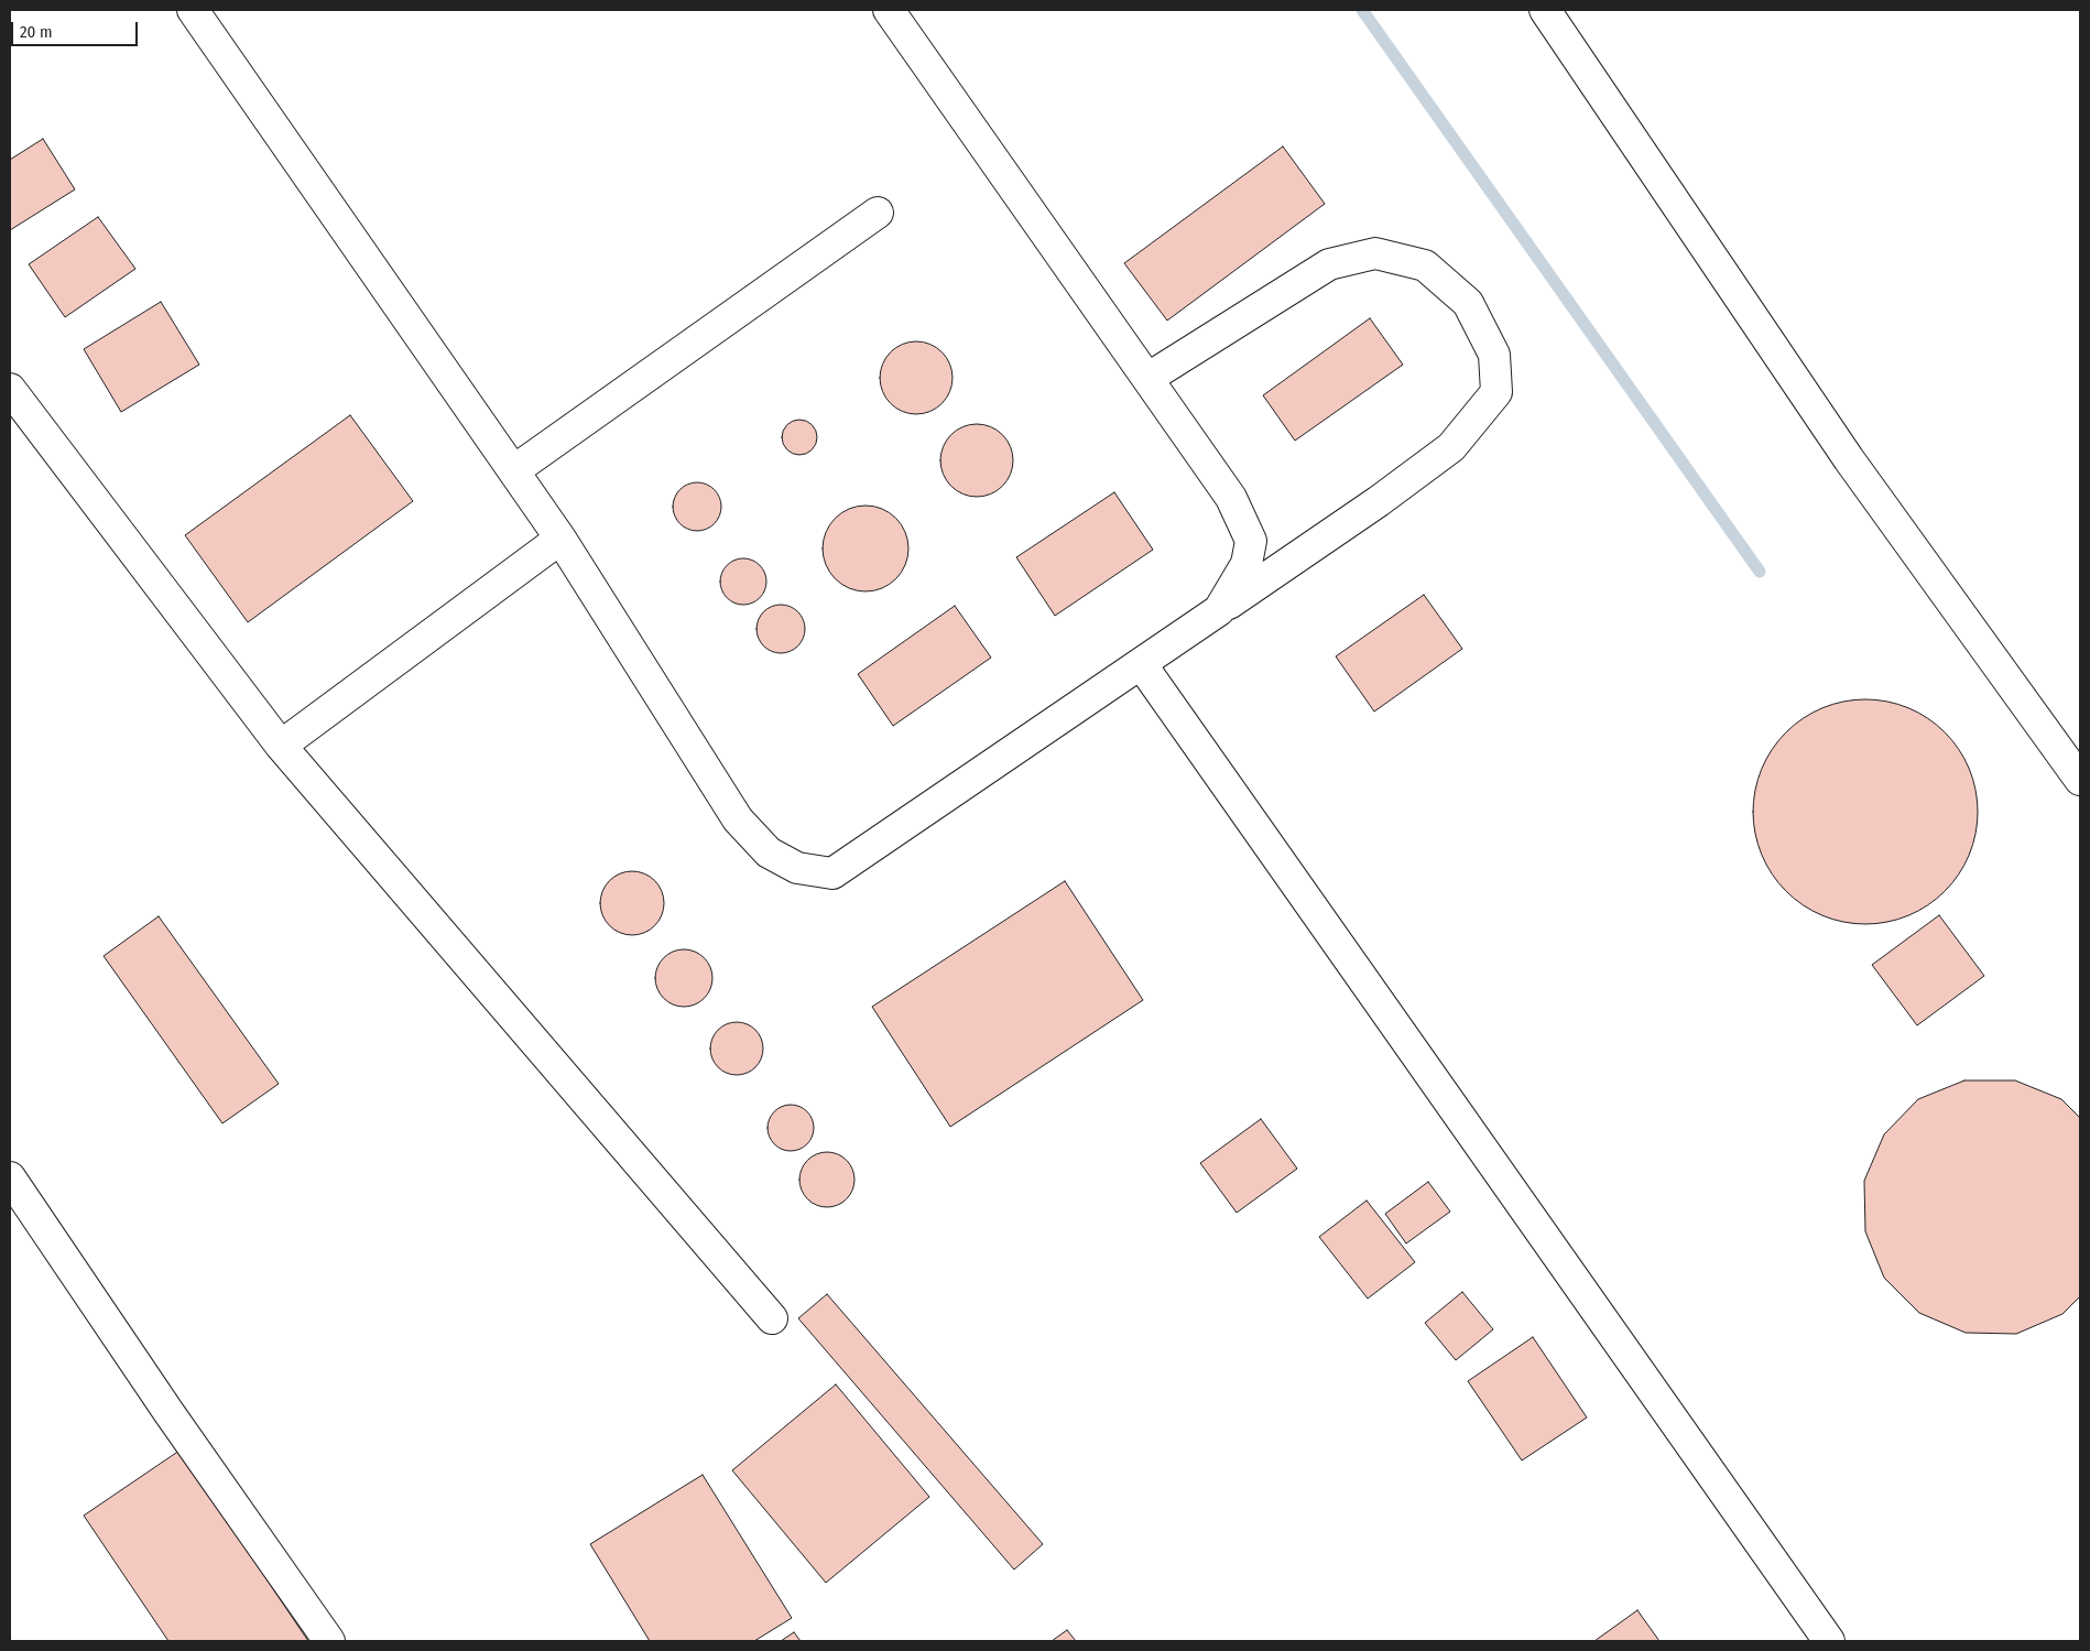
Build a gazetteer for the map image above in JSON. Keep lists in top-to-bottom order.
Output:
{
  "scale_bar": "20 m"
}
